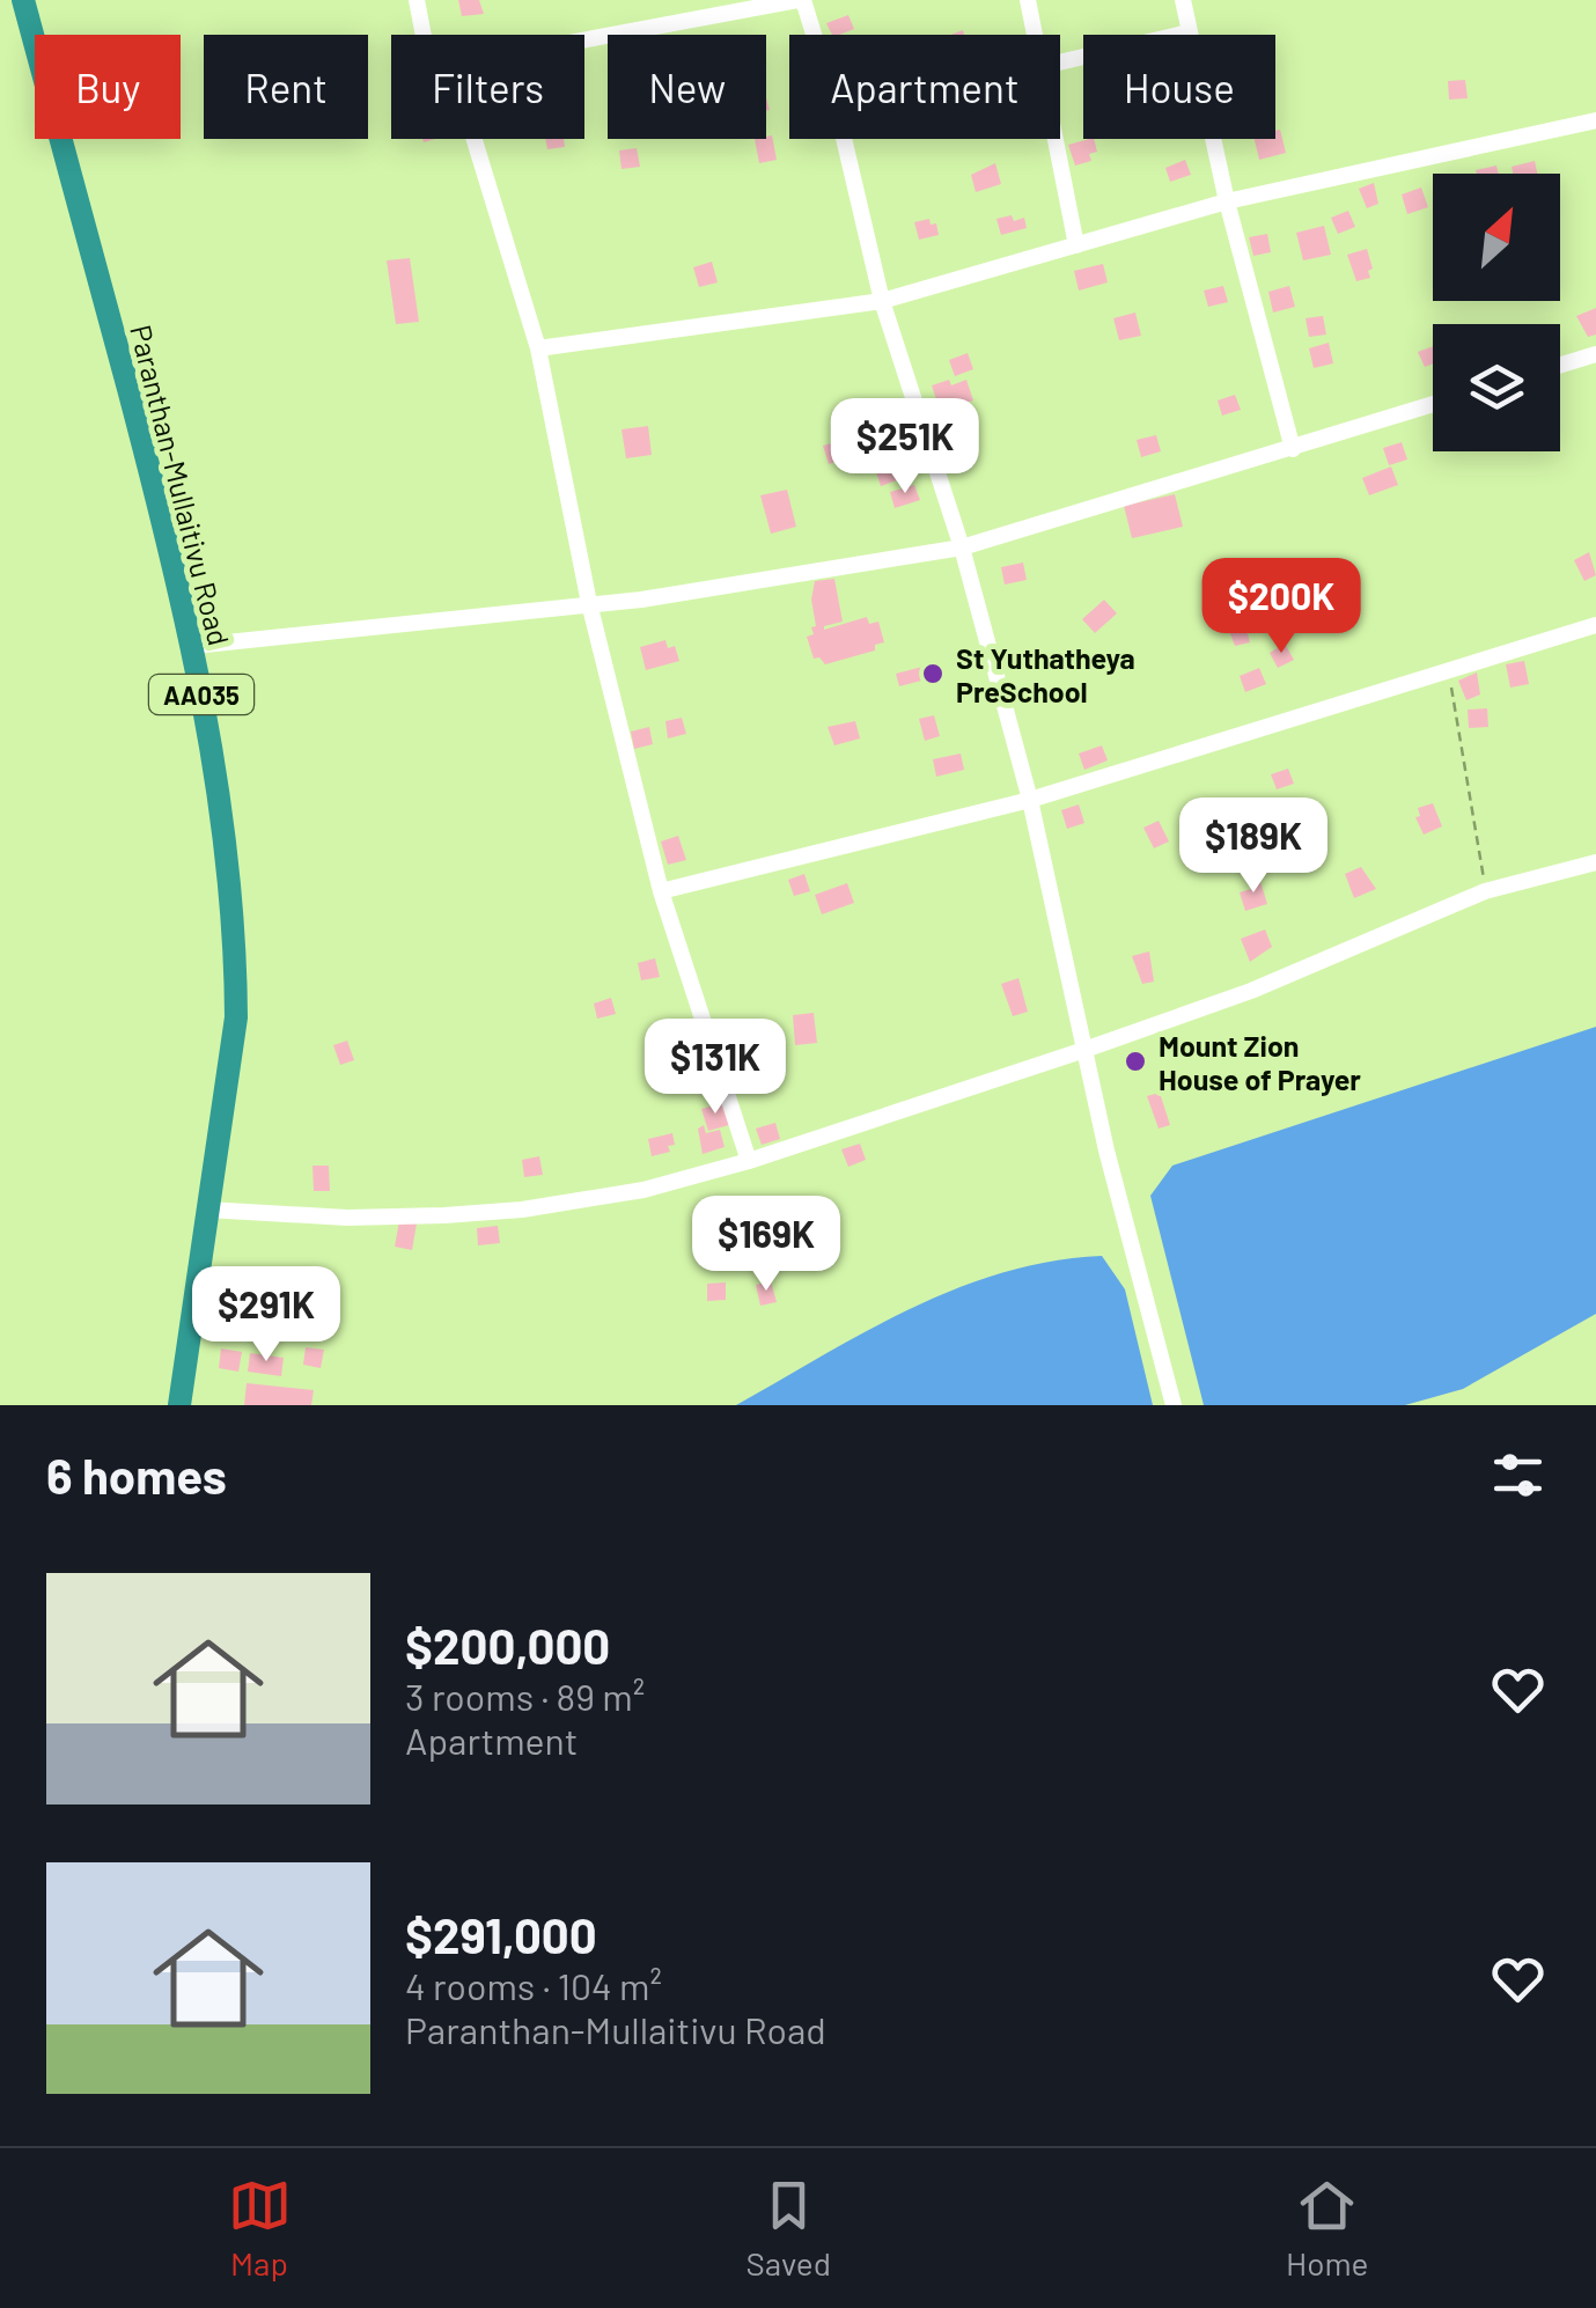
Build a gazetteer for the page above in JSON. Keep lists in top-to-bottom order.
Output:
{
  "streets": {
    "highway": ["Paranthan-Mullaitivu Road", "AA035"]
  },
  "places": ["St Yuthatheya PreSchool", "Mount Zion House of Prayer"],
  "north": "top right",
  "page": {
    "chip": [
      "Buy",
      "Rent",
      "Filters",
      "New",
      "Apartment",
      "House"
    ],
    "price": [
      "$251K",
      "$200K",
      "$189K",
      "$131K",
      "$169K",
      "$291K"
    ],
    "heading": "6 homes",
    "list": [
      {
        "name": "$200,000",
        "note": "3 rooms · 89 m² · Apartment"
      },
      {
        "name": "$291,000",
        "note": "4 rooms · 104 m² · Paranthan-Mullaitivu Road"
      }
    ],
    "tabs": ["Map", "Saved", "Home"]
  }
}
